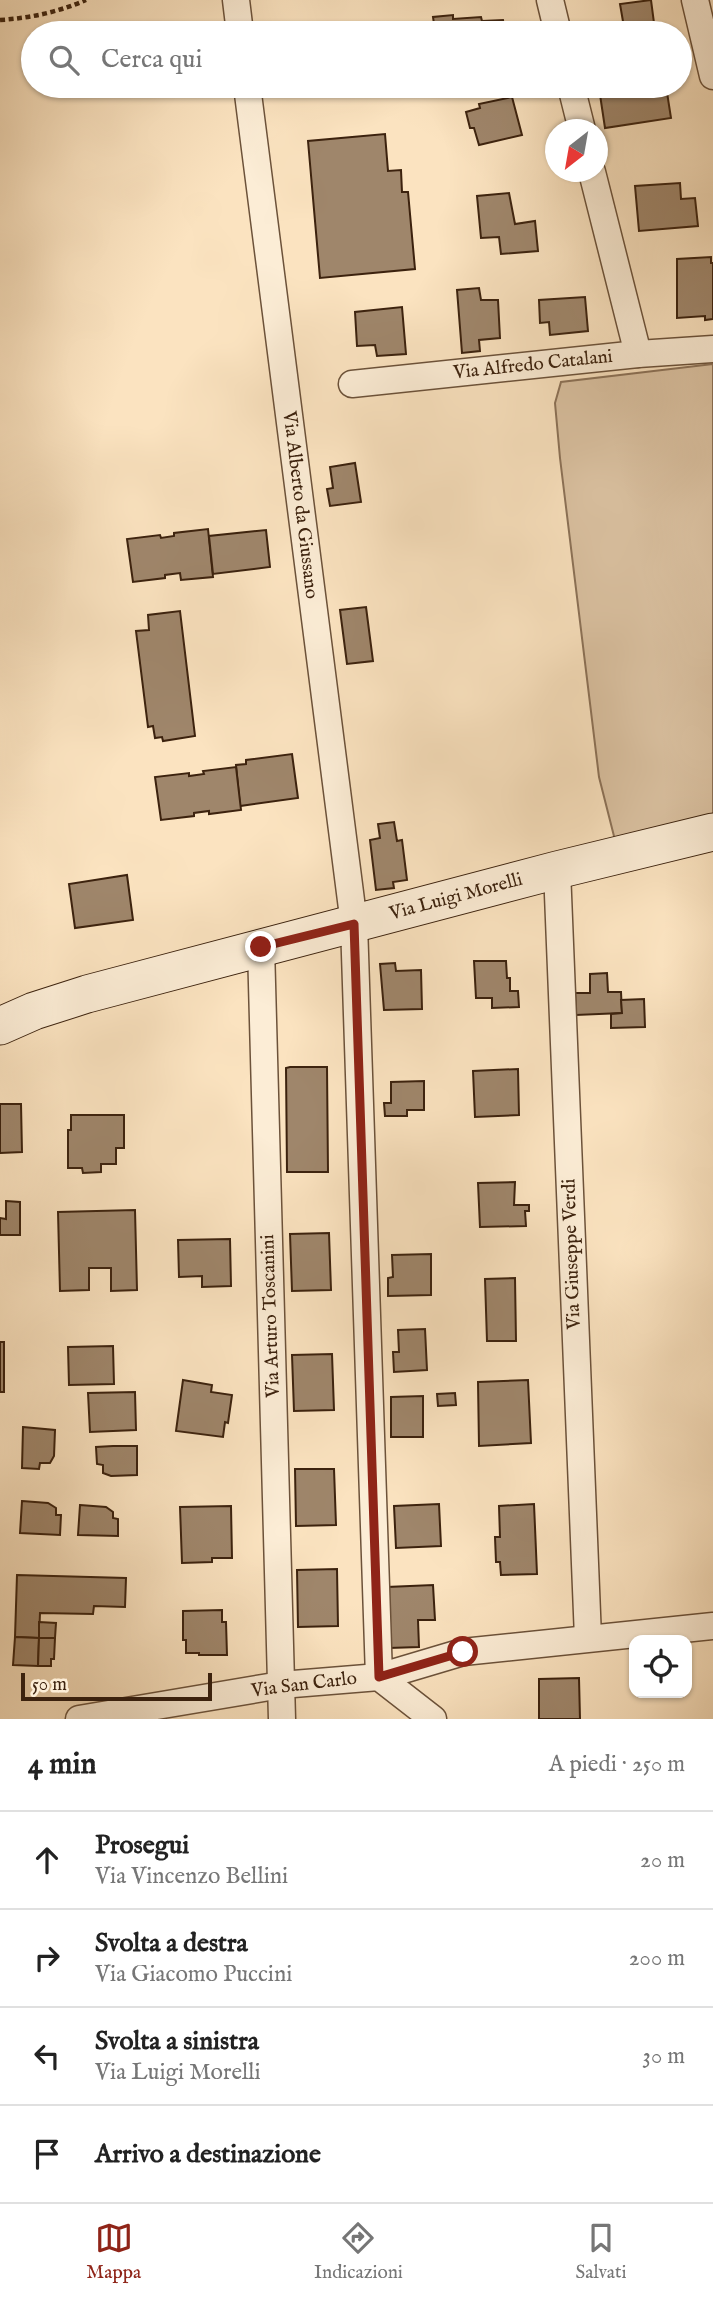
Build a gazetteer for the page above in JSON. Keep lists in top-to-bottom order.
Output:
{
  "streets": {
    "main road": ["Via Luigi Morelli"],
    "street": [
      "Via Alfredo Catalani",
      "Via Alberto da Giussano",
      "Via Giuseppe Verdi",
      "Via Arturo Toscanini",
      "Via San Carlo"
    ]
  },
  "crossings": [
    ["Via Alberto da Giussano", "Via Luigi Morelli"],
    ["Via Alberto da Giussano", "Via San Carlo"],
    ["Via Luigi Morelli", "Via Giuseppe Verdi"],
    ["Via Luigi Morelli", "Via Arturo Toscanini"],
    ["Via Arturo Toscanini", "Via San Carlo"]
  ],
  "scale_bar": "50 m",
  "north": "bottom left",
  "page": {
    "search": "Cerca qui",
    "scale": "50 m",
    "heading": ["4 min", "A piedi · 250 m"],
    "list": [
      ["Prosegui", "Via Vincenzo Bellini", "20 m"],
      ["Svolta a destra", "Via Giacomo Puccini", "200 m"],
      ["Svolta a sinistra", "Via Luigi Morelli", "30 m"],
      "Arrivo a destinazione"
    ],
    "nav": ["Mappa", "Indicazioni", "Salvati"]
  }
}
